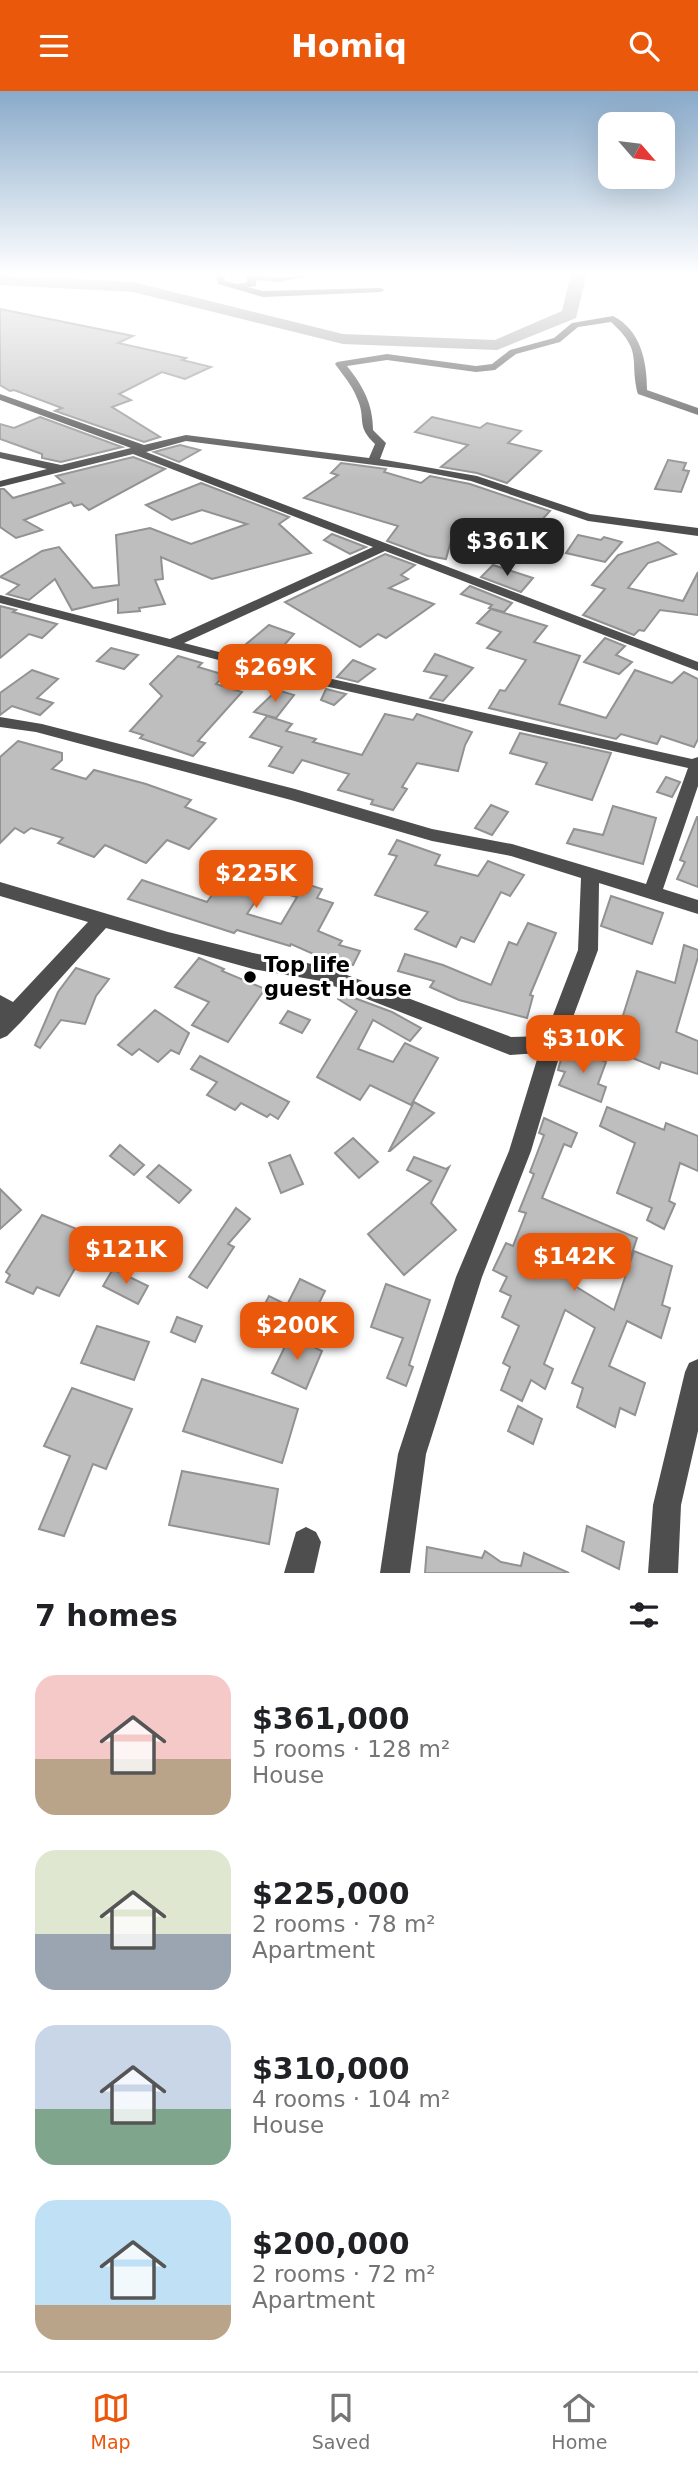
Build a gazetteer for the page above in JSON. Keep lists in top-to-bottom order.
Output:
{
  "places": ["Top life guest House"],
  "north": "bottom right",
  "page": {
    "header": "Homiq",
    "price": [
      "$361K",
      "$269K",
      "$225K",
      "$310K",
      "$121K",
      "$142K",
      "$200K"
    ],
    "heading": "7 homes",
    "list": [
      {
        "name": "$361,000",
        "note": "5 rooms · 128 m² · House"
      },
      {
        "name": "$225,000",
        "note": "2 rooms · 78 m² · Apartment"
      },
      {
        "name": "$310,000",
        "note": "4 rooms · 104 m² · House"
      },
      {
        "name": "$200,000",
        "note": "2 rooms · 72 m² · Apartment"
      }
    ],
    "tabs": ["Map", "Saved", "Home"]
  }
}
